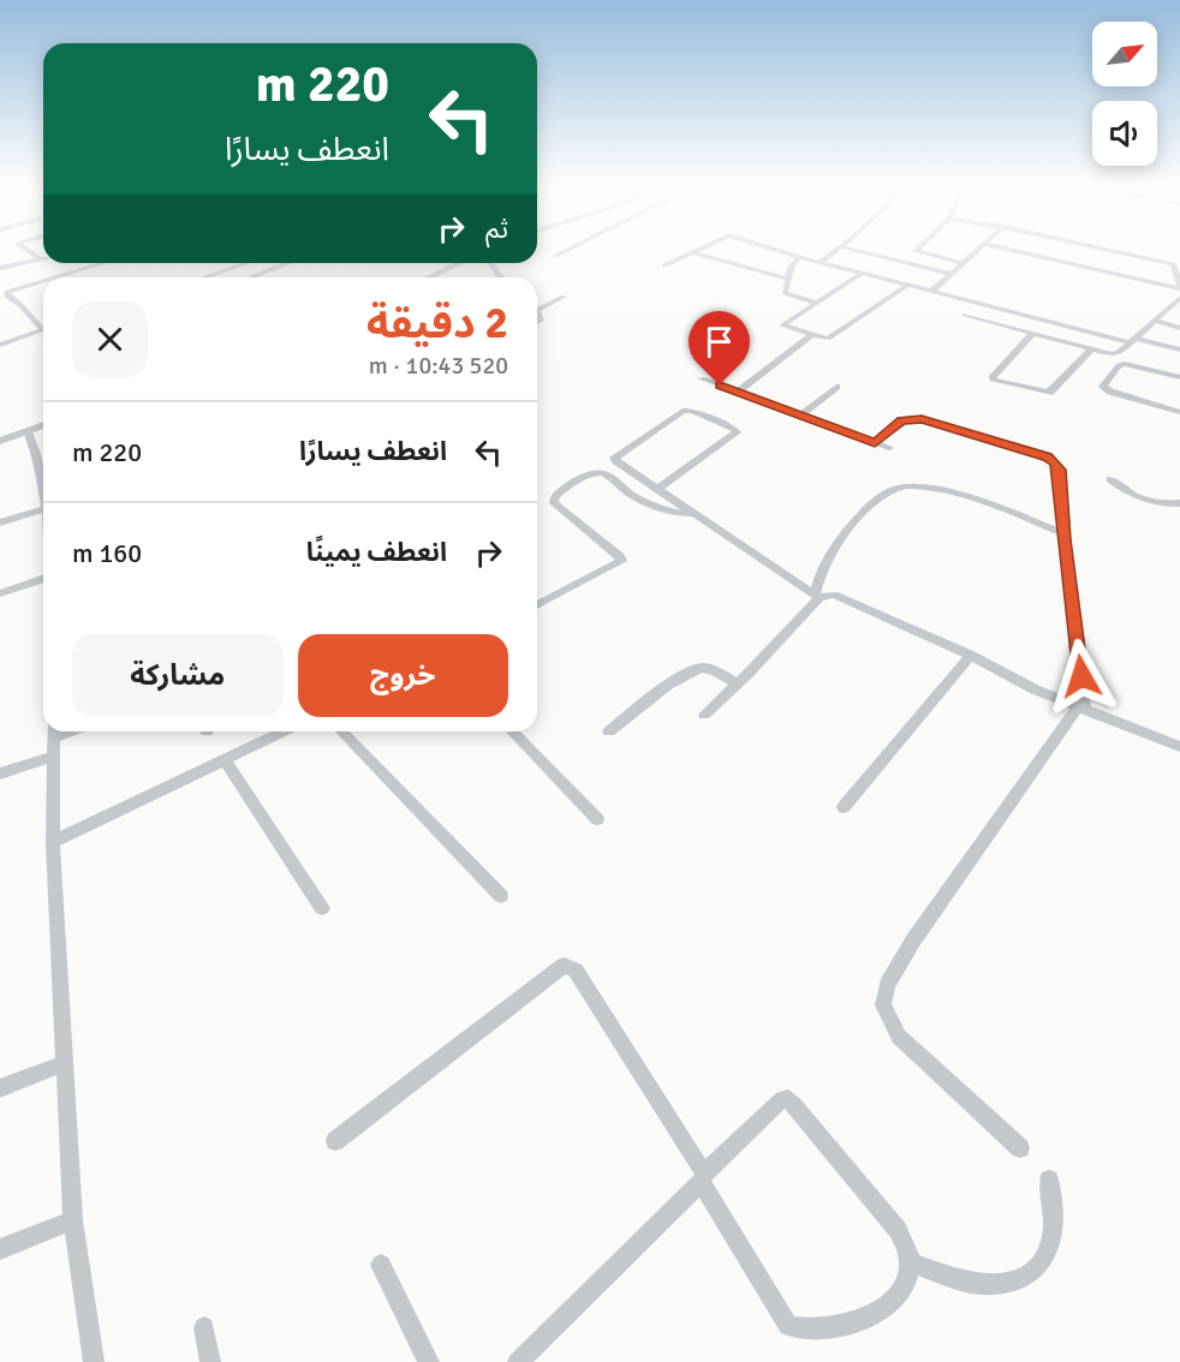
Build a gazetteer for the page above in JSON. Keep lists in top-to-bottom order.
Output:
{
  "north": "top right",
  "page": {
    "turn": ["220 m", "انعطف يسارًا"],
    "then": "ثم",
    "heading": ["2 دقيقة", "520 m · 10:43"],
    "list": [
      {
        "name": "انعطف يسارًا",
        "value": "220 m"
      },
      {
        "name": "انعطف يمينًا",
        "value": "160 m"
      }
    ],
    "buttons": ["خروج", "مشاركة"]
  }
}
